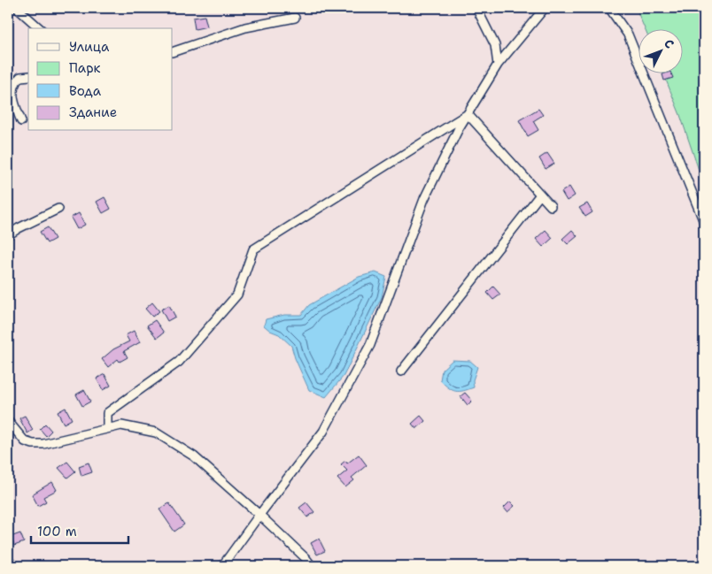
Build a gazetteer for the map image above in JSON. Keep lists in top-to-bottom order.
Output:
{
  "legend": [
    "Улица",
    "Парк",
    "Вода",
    "Здание"
  ],
  "scale_bar": "100 m",
  "north": "top right"
}
